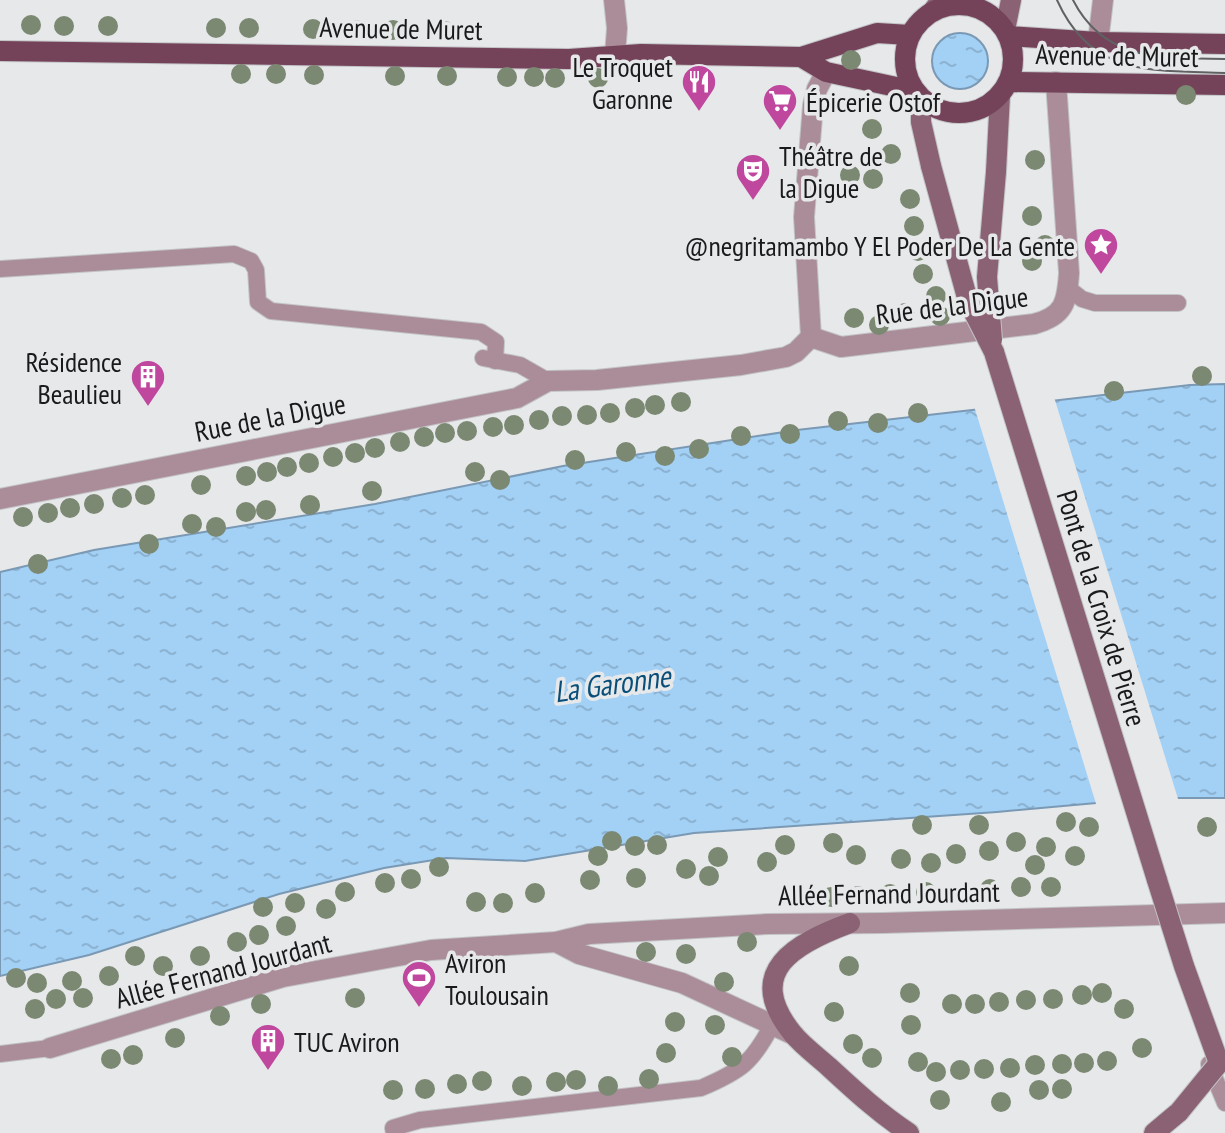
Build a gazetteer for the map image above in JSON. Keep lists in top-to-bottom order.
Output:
{
  "streets": {
    "main road": ["Avenue de Muret", "Pont de la Croix de Pierre"],
    "street": ["Rue de la Digue", "Allée Fernand Jourdant"]
  },
  "crossings": [
    ["Avenue de Muret", "Rue de la Digue"],
    ["Avenue de Muret", "Pont de la Croix de Pierre"]
  ],
  "water": ["La Garonne"],
  "places": {
    "restaurant": ["Le Troquet Garonne"],
    "supermarket": ["Épicerie Ostof"],
    "theatre": ["Théâtre de la Digue"],
    "place": ["@negritamambo Y El Poder De La Gente"],
    "building": ["Résidence Beaulieu", "TUC Aviron"],
    "sports": ["Aviron Toulousain"]
  }
}
